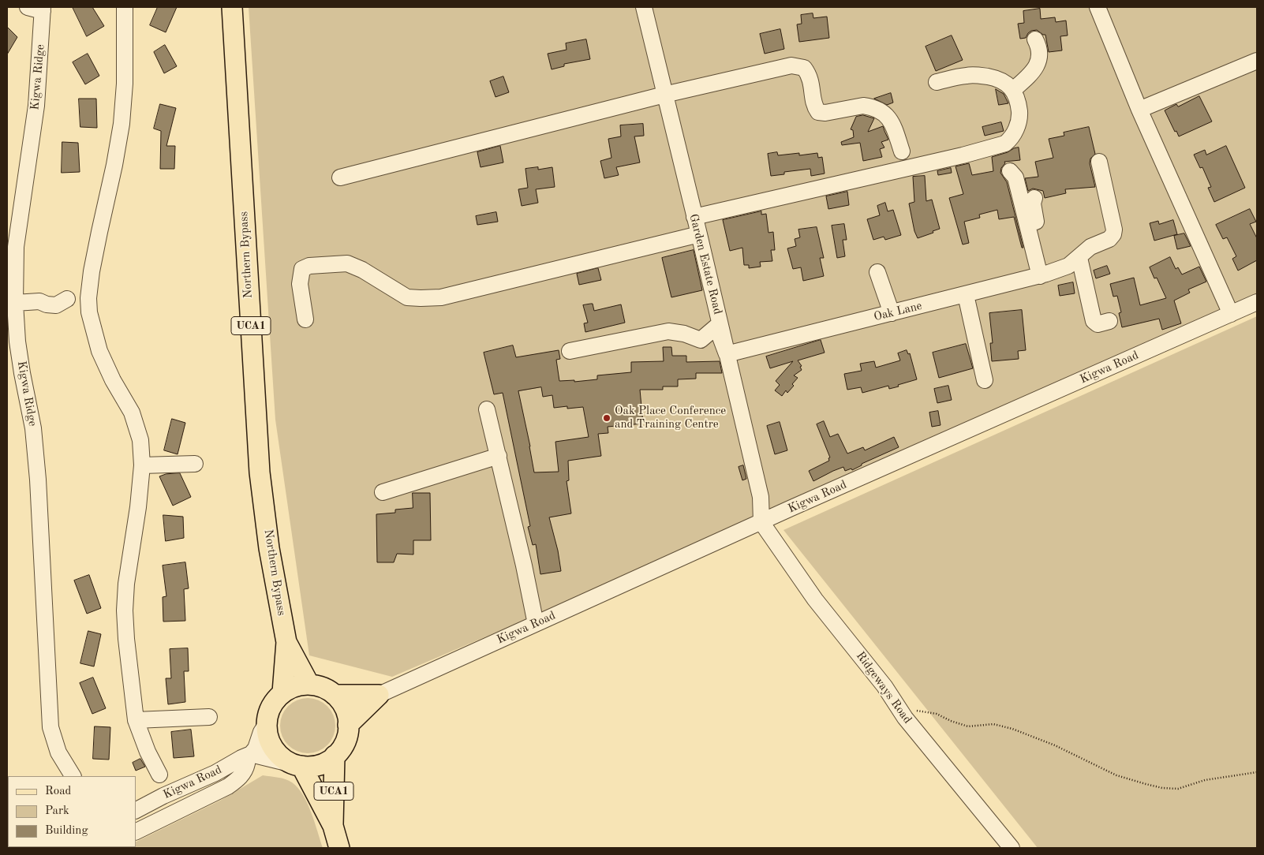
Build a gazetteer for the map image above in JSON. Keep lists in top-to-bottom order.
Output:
{
  "streets": {
    "main road": ["Northern Bypass", "UCA1"],
    "street": [
      "Kigwa Ridge",
      "Garden Estate Road",
      "Oak Lane",
      "Kigwa Road",
      "Ridgeways Road"
    ]
  },
  "crossings": [
    ["Northern Bypass", "UCA1"],
    ["Garden Estate Road", "Oak Lane"],
    ["Garden Estate Road", "Kigwa Road"],
    ["Garden Estate Road", "Ridgeways Road"],
    ["Kigwa Road", "Ridgeways Road"]
  ],
  "places": ["Oak Place Conference and Training Centre"],
  "legend": ["Road", "Park", "Building"]
}
